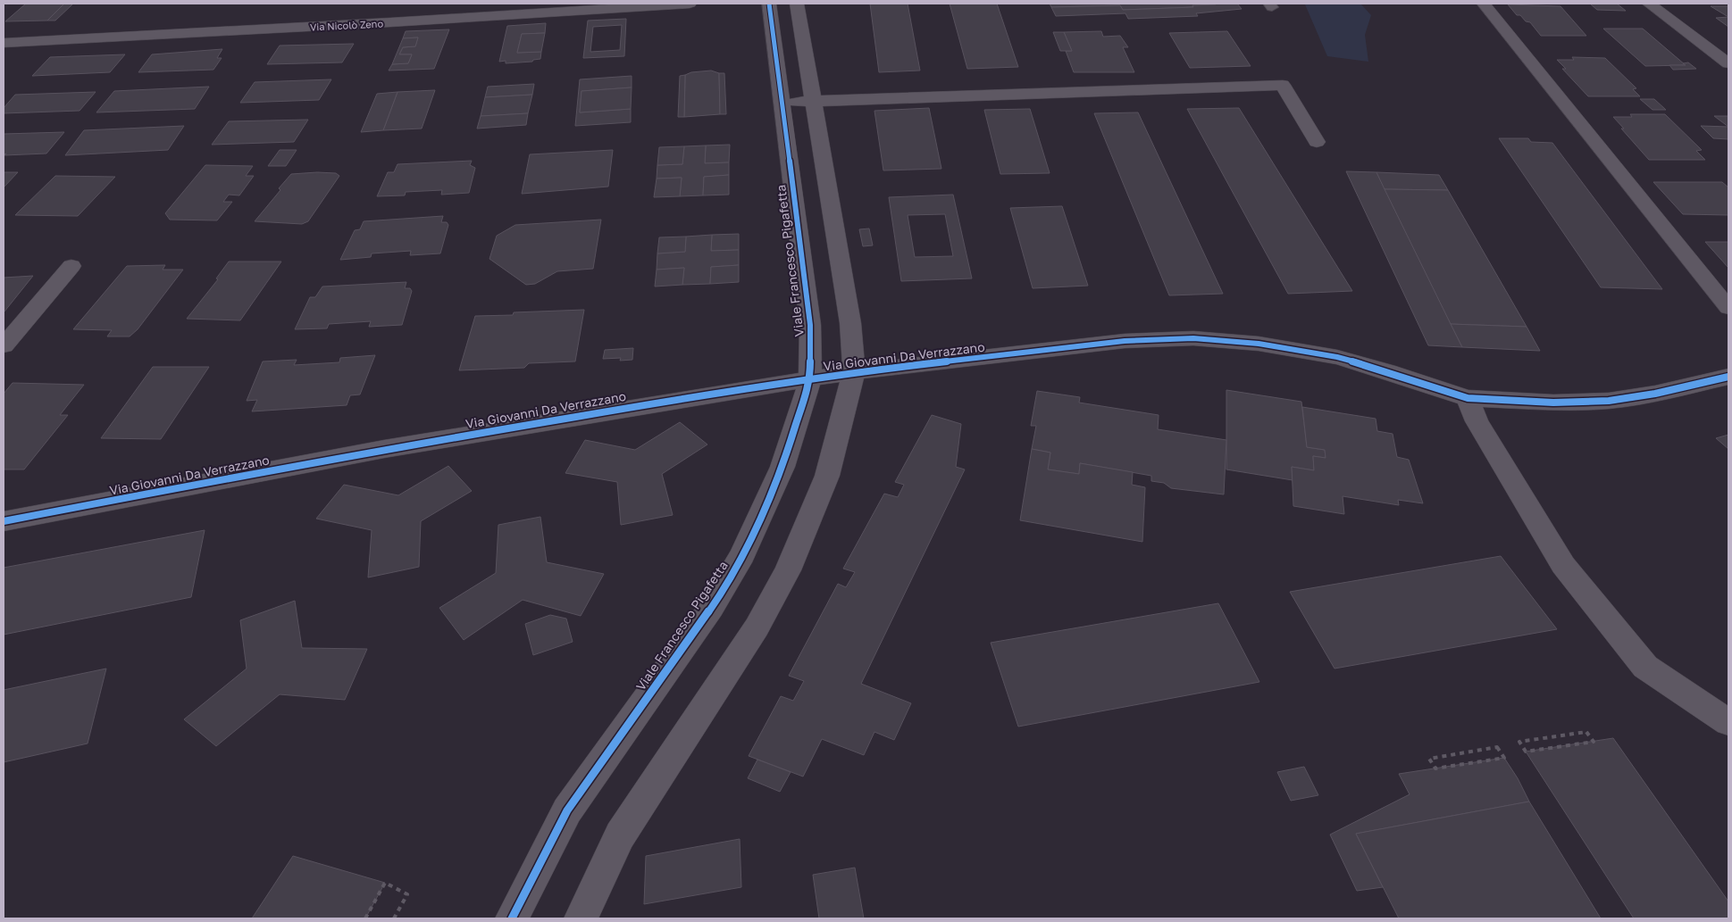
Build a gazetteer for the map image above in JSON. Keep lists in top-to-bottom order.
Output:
{
  "streets": {
    "street": ["Via Nicolò Zeno", "Viale Francesco Pigafetta", "Via Giovanni Da Verrazzano"]
  },
  "crossings": [
    ["Viale Francesco Pigafetta", "Via Giovanni Da Verrazzano"]
  ]
}
